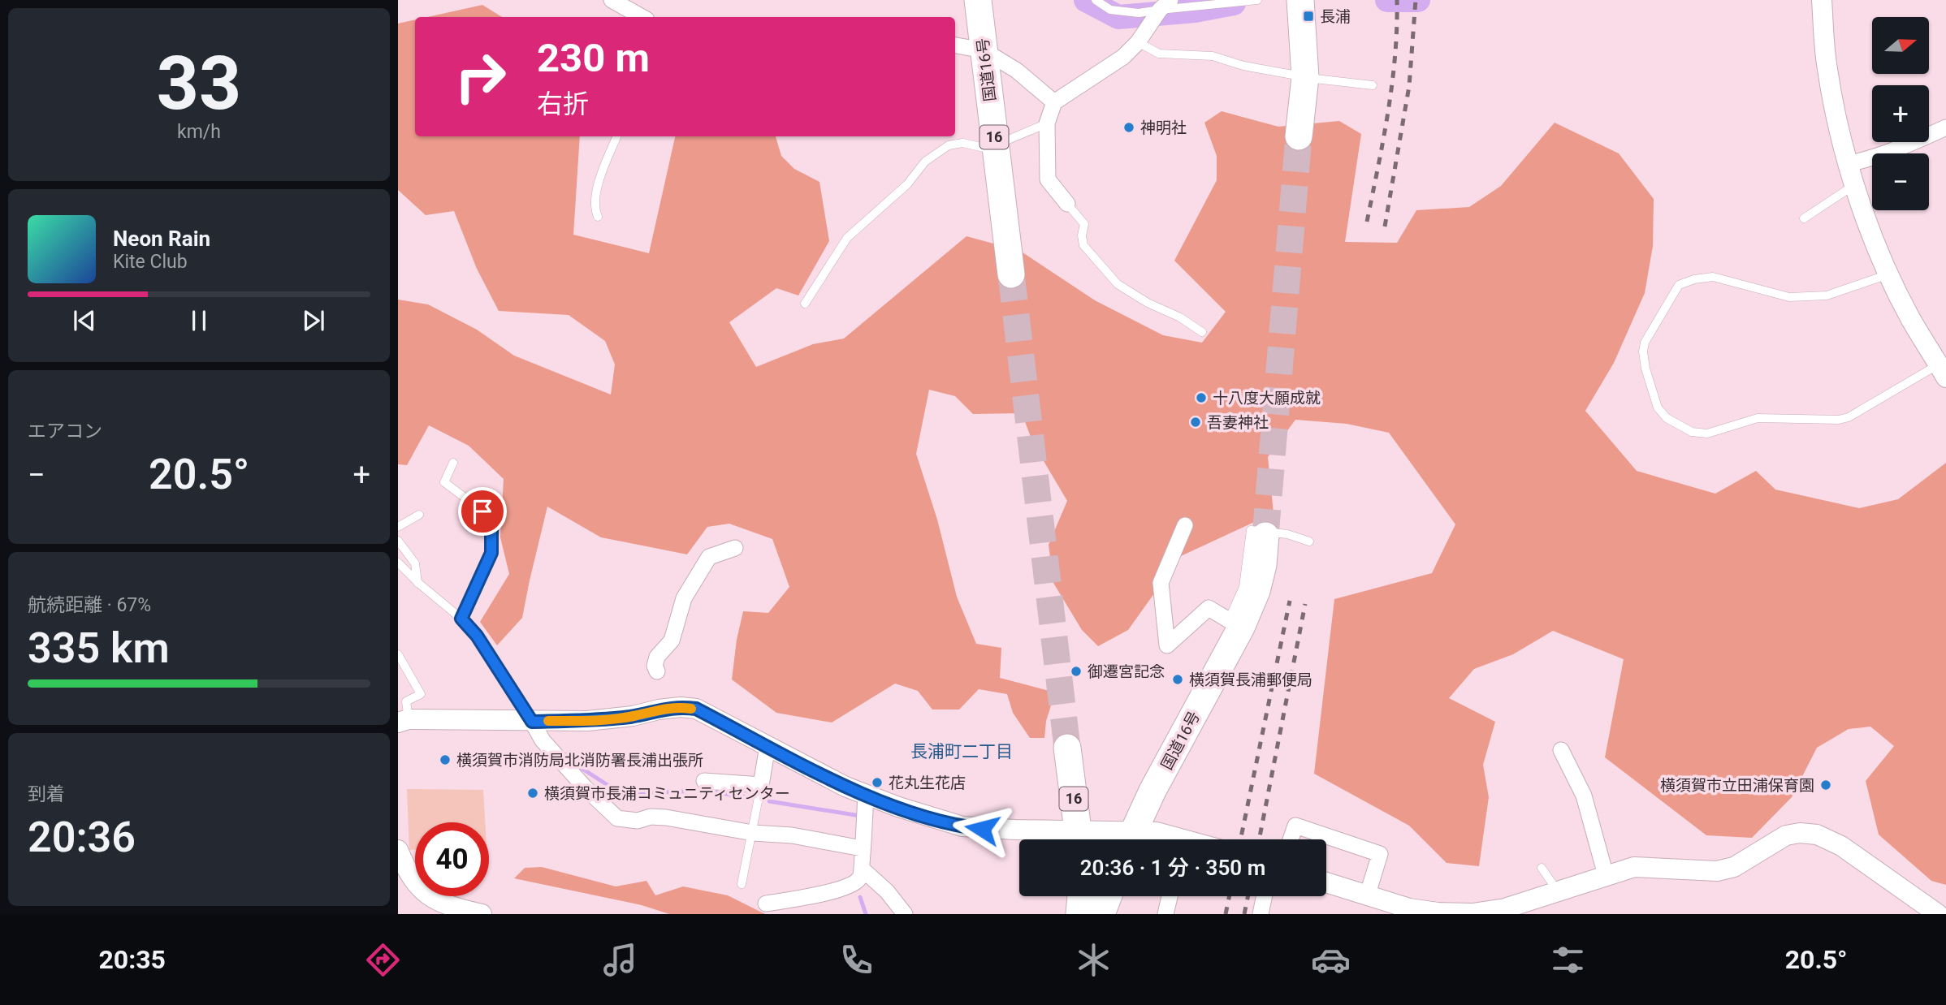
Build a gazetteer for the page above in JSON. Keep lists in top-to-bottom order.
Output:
{
  "streets": {
    "highway": ["国道16号", "16"]
  },
  "districts": ["長浦町二丁目"],
  "places": {
    "transit": ["長浦"],
    "other": [
      "神明社",
      "十八度大願成就",
      "吾妻神社",
      "御遷宮記念",
      "横須賀長浦郵便局",
      "横須賀市消防局北消防署長浦出張所",
      "花丸生花店",
      "横須賀市立田浦保育園",
      "横須賀市長浦コミュニティセンター"
    ]
  },
  "north": "right",
  "page": {
    "tile": [
      ["33", "km/h"],
      "エアコン",
      ["航続距離 · 67%", "335 km"],
      ["到着", "20:36"]
    ],
    "map_buttons": ["+", "−"],
    "turn": ["230 m", "右折"],
    "song": ["Neon Rain", "Kite Club"],
    "heat": ["−", "20.5°", "+"],
    "limit": "40",
    "trip": "20:36 · 1 分 · 350 m",
    "tabs": ["20:35", "20.5°"]
  }
}
